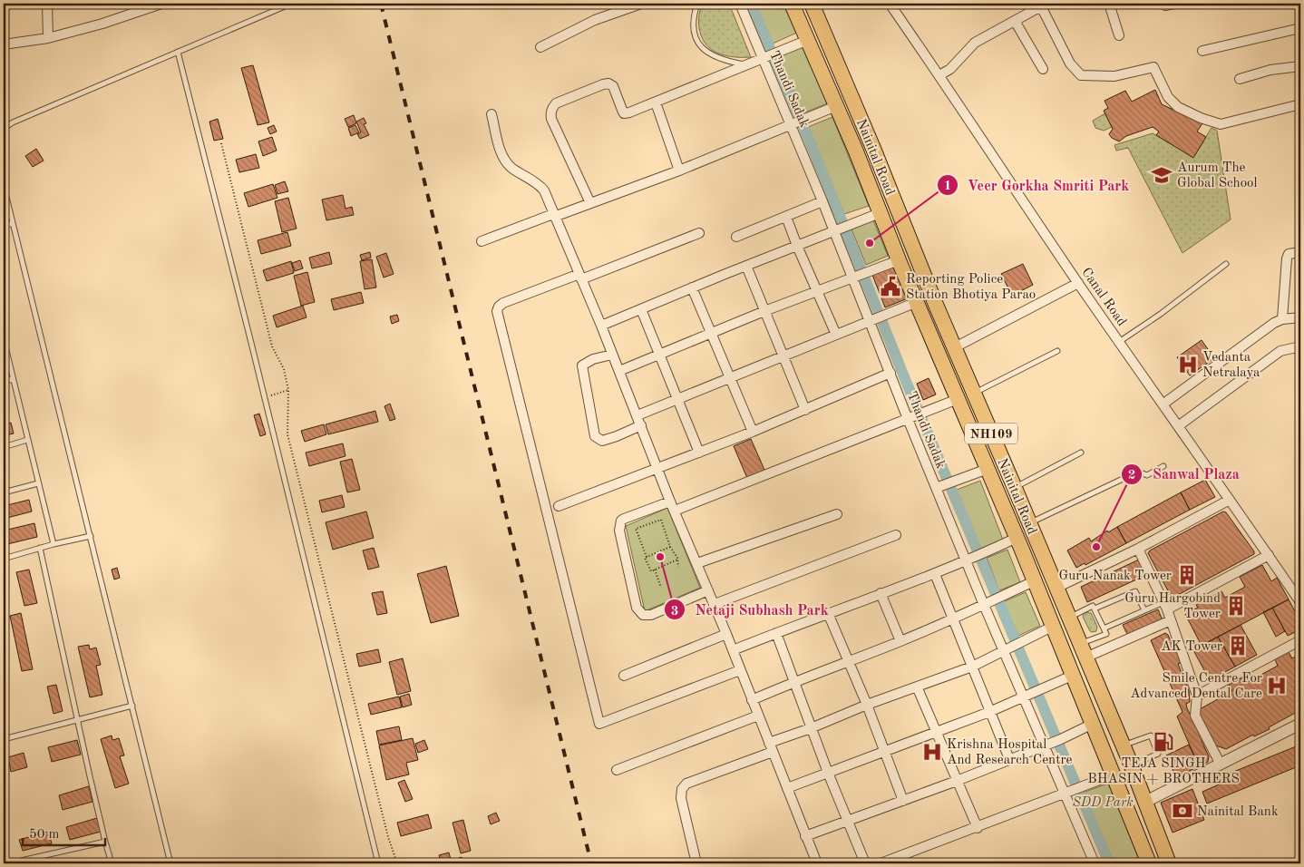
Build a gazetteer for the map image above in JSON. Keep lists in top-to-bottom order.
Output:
{
  "streets": {
    "highway": ["Nainital Road", "NH109"],
    "street": ["Thandi Sadak", "Canal Road"]
  },
  "parks": ["SDD Park"],
  "places": {
    "school or university": ["Aurum The Global School"],
    "other": ["Veer Gorkha Smriti Park", "Sanwal Plaza", "Netaji Subhash Park"],
    "public building": ["Reporting Police Station Bhotiya Parao"],
    "hospital": ["Vedanta Netralaya", "Smile Centre For Advanced Dental Care", "Krishna Hospital And Research Centre"],
    "building": ["Guru Nanak Tower", "Guru Hargobind Tower", "AK Tower"],
    "fuel station": ["TEJA SINGH BHASIN + BROTHERS"],
    "bank": ["Nainital Bank"]
  },
  "scale_bar": "50 m"
}
